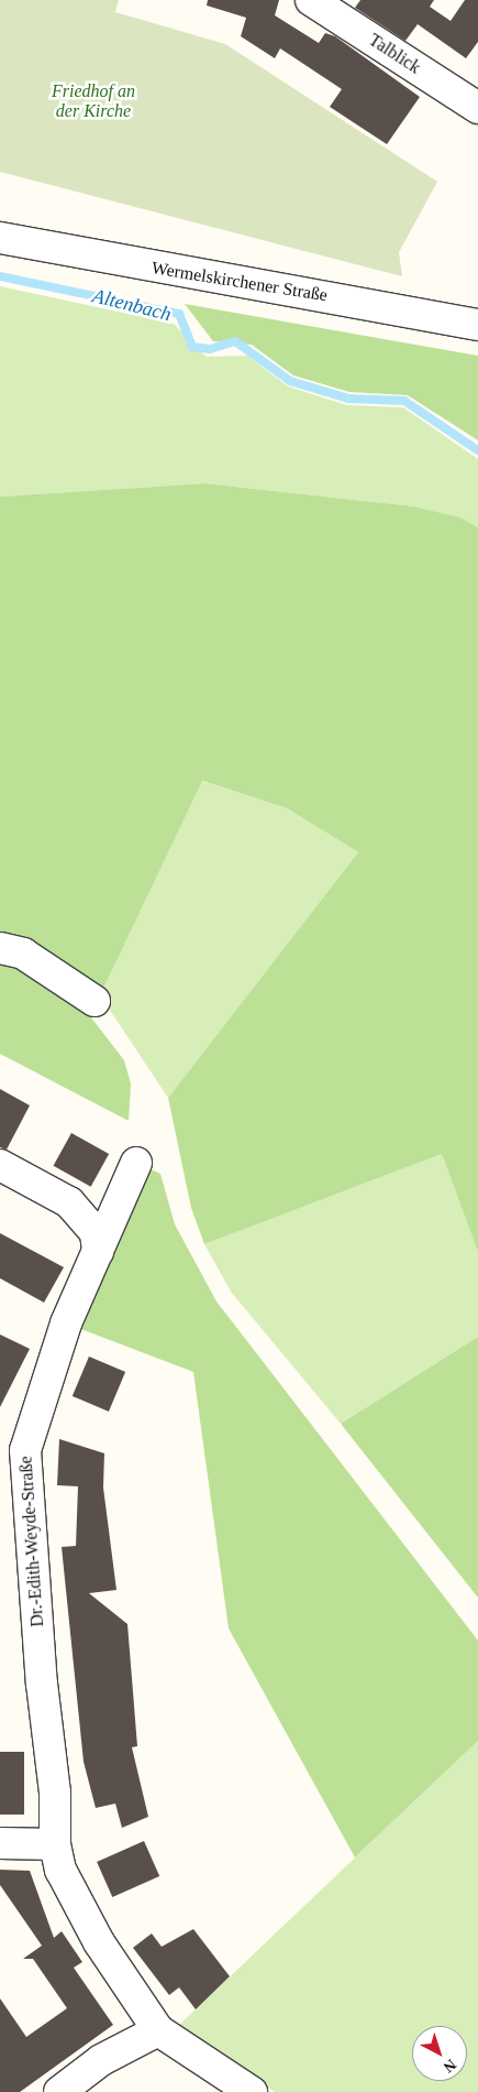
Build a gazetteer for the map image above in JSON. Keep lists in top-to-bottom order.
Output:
{
  "streets": {
    "street": ["Talblick", "Wermelskirchener Straße", "Dr.-Edith-Weyde-Straße"]
  },
  "water": ["Altenbach"],
  "parks": ["Friedhof an der Kirche"],
  "north": "bottom right"
}
